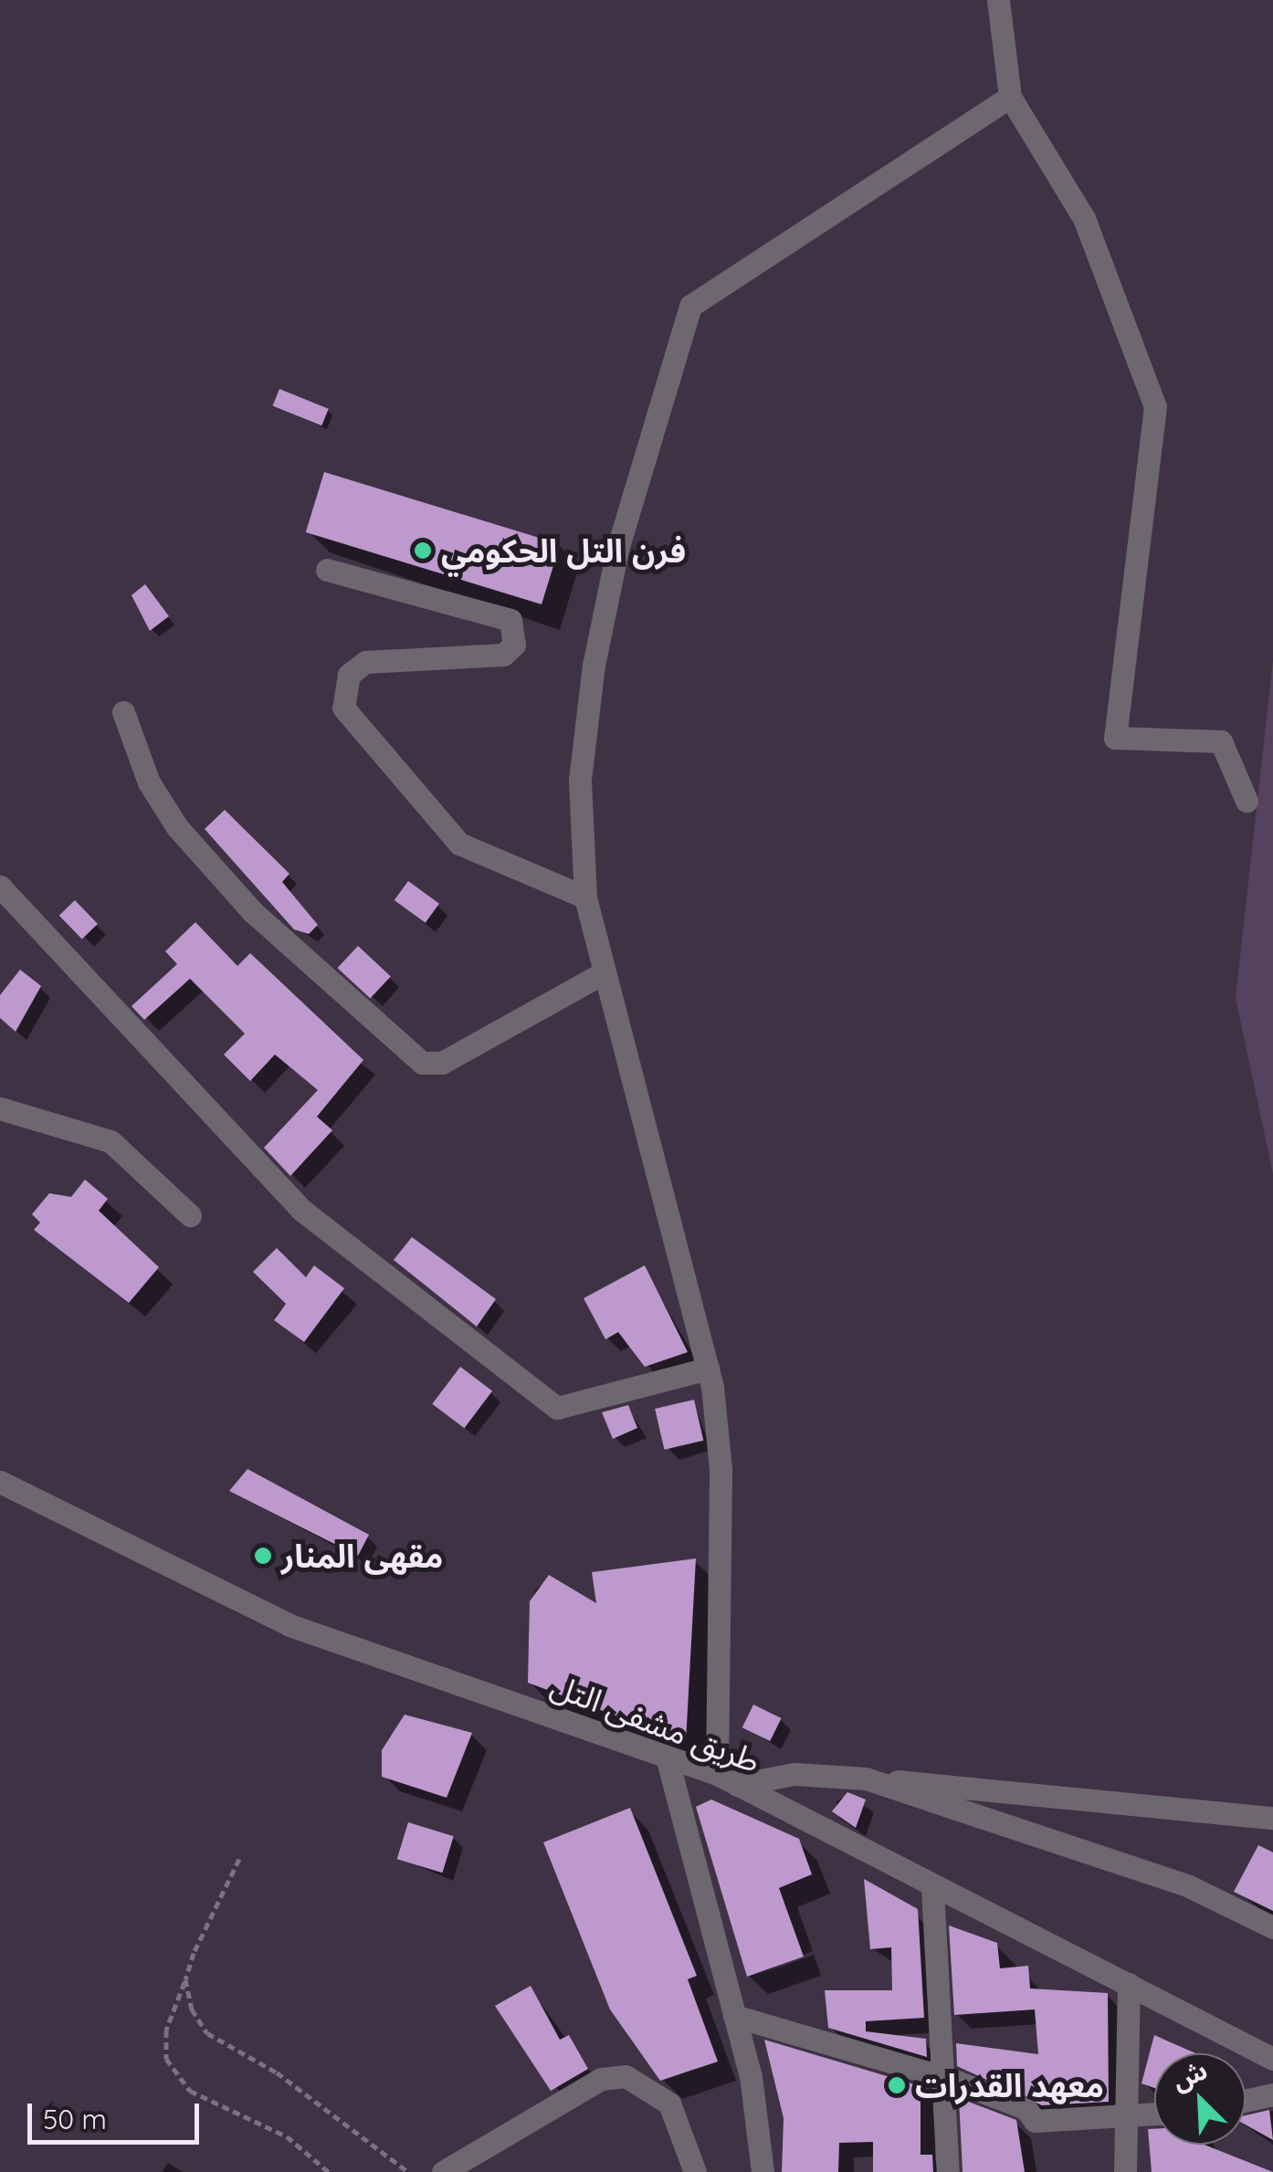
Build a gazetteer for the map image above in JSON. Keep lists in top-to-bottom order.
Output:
{
  "streets": {
    "street": ["طريق مشفى التل"]
  },
  "places": ["فرن التل الحكومي", "مقهى المنار", "معهد القدرات"],
  "scale_bar": "50 m",
  "north": "top left"
}
